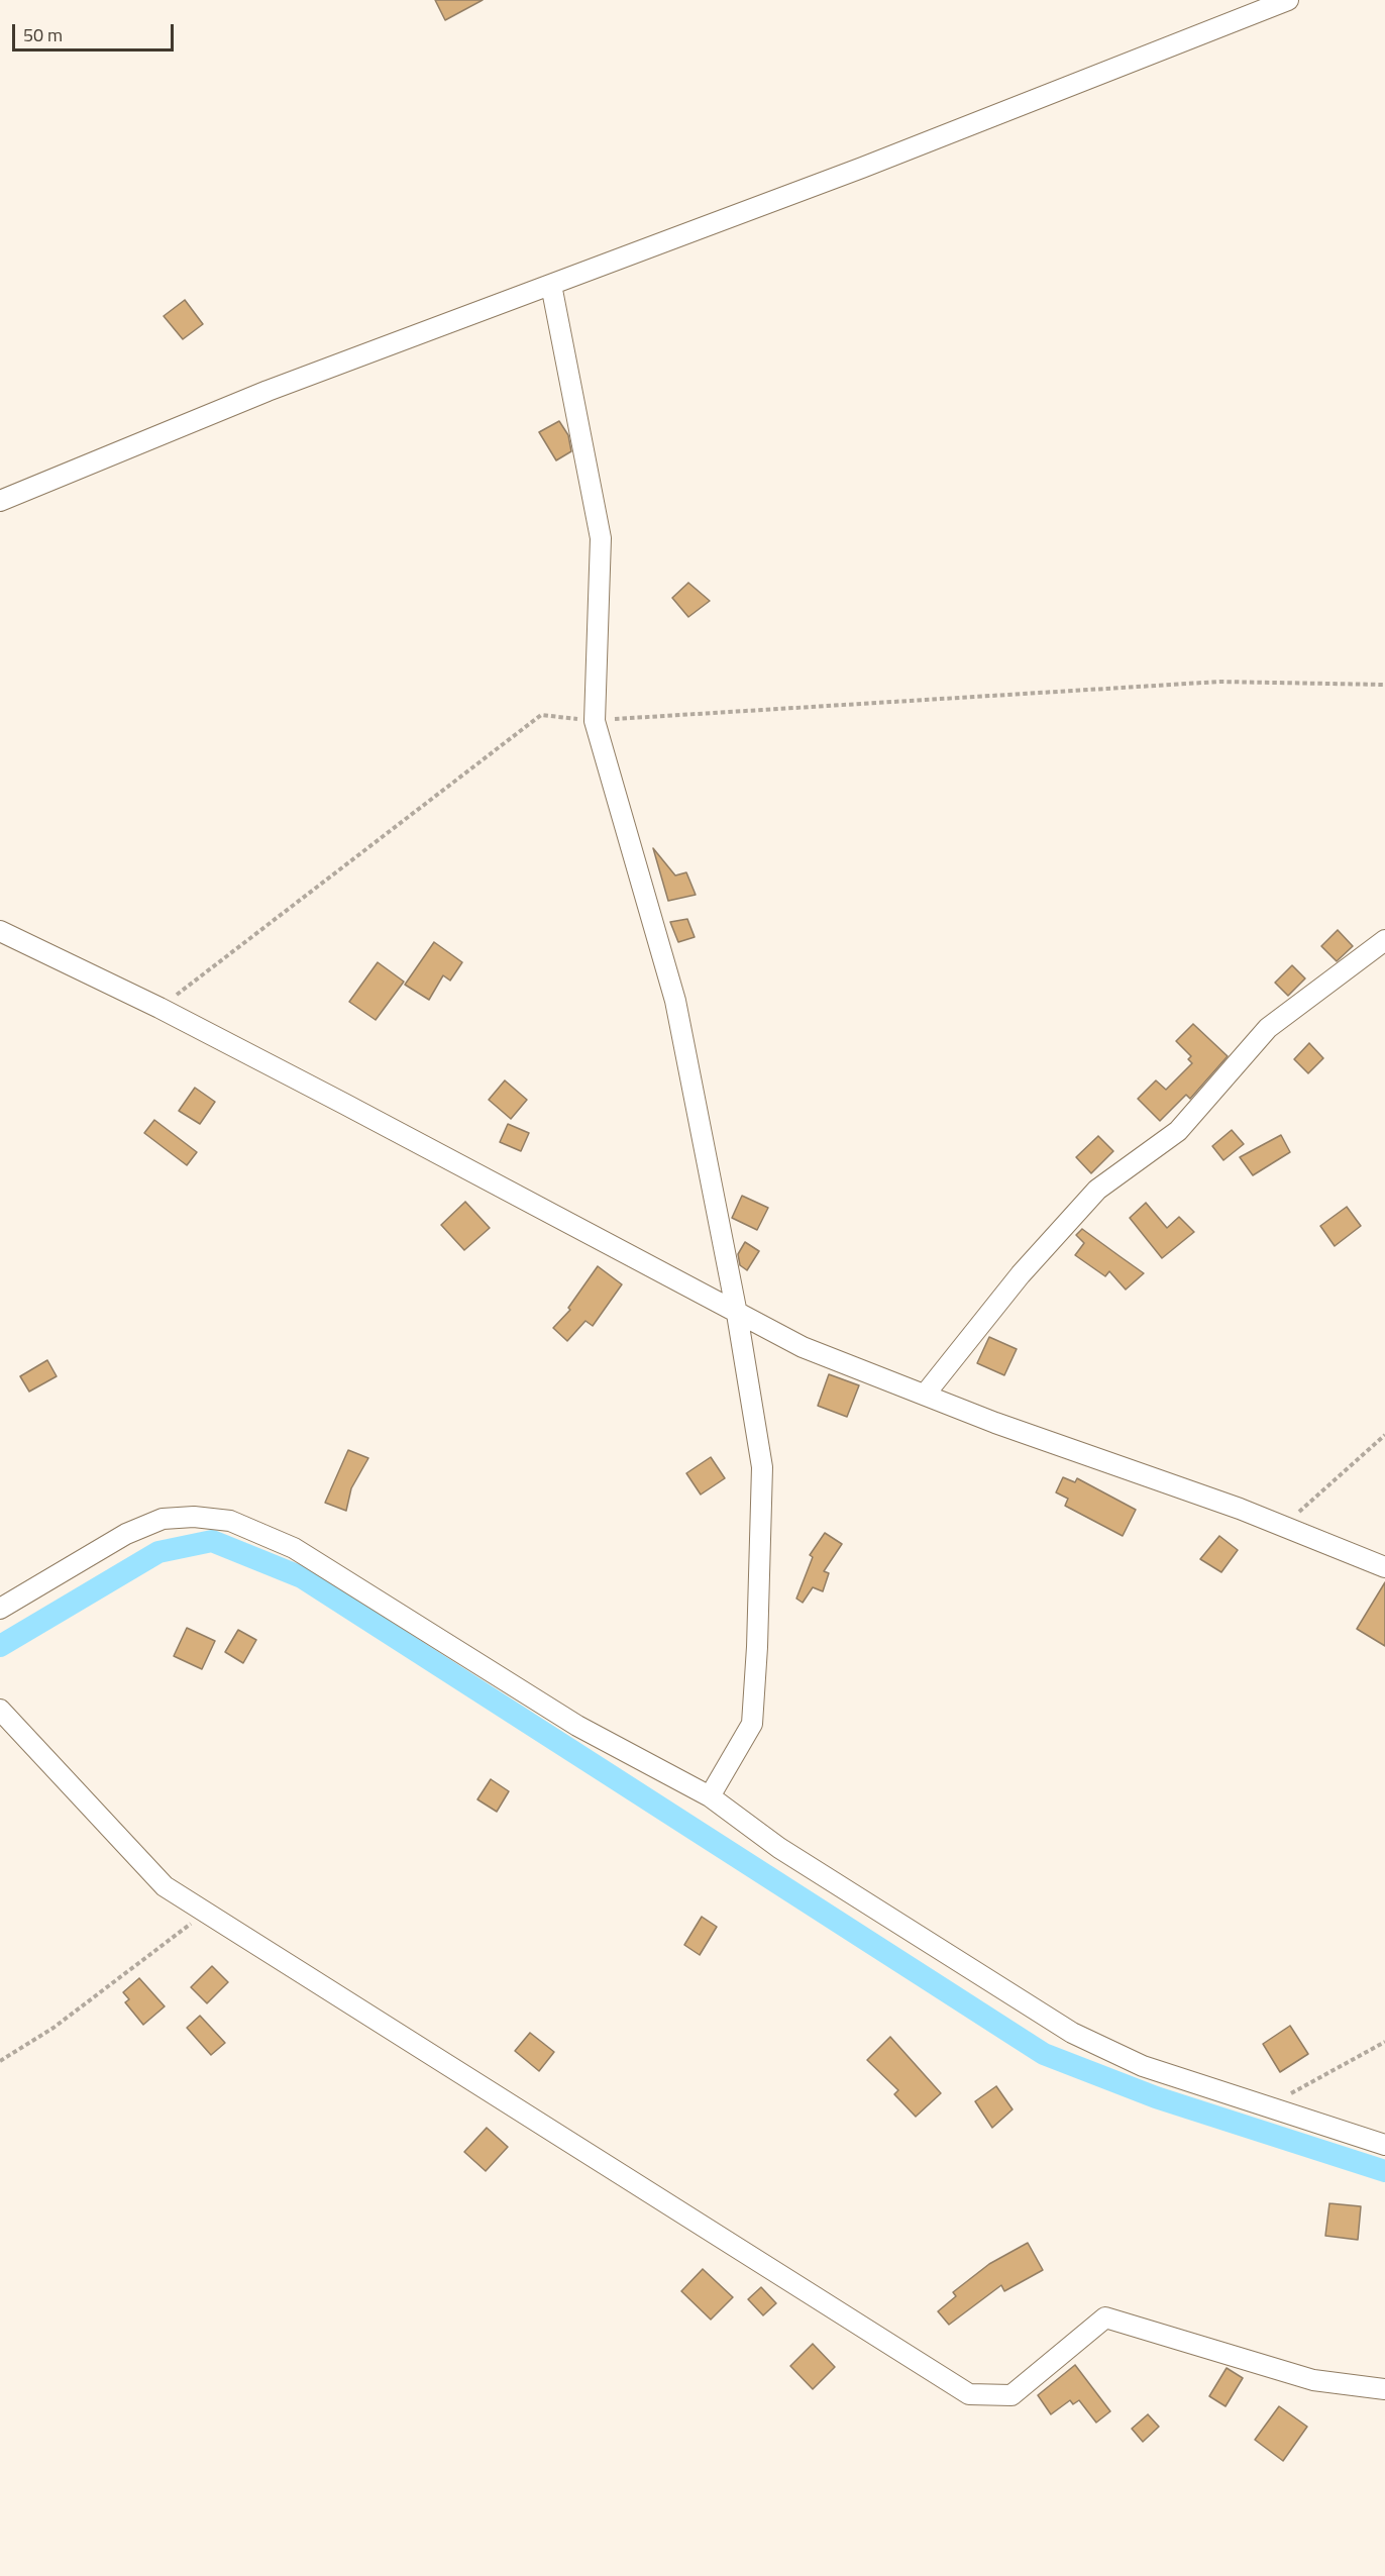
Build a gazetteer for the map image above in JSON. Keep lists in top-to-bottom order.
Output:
{
  "scale_bar": "50 m"
}
